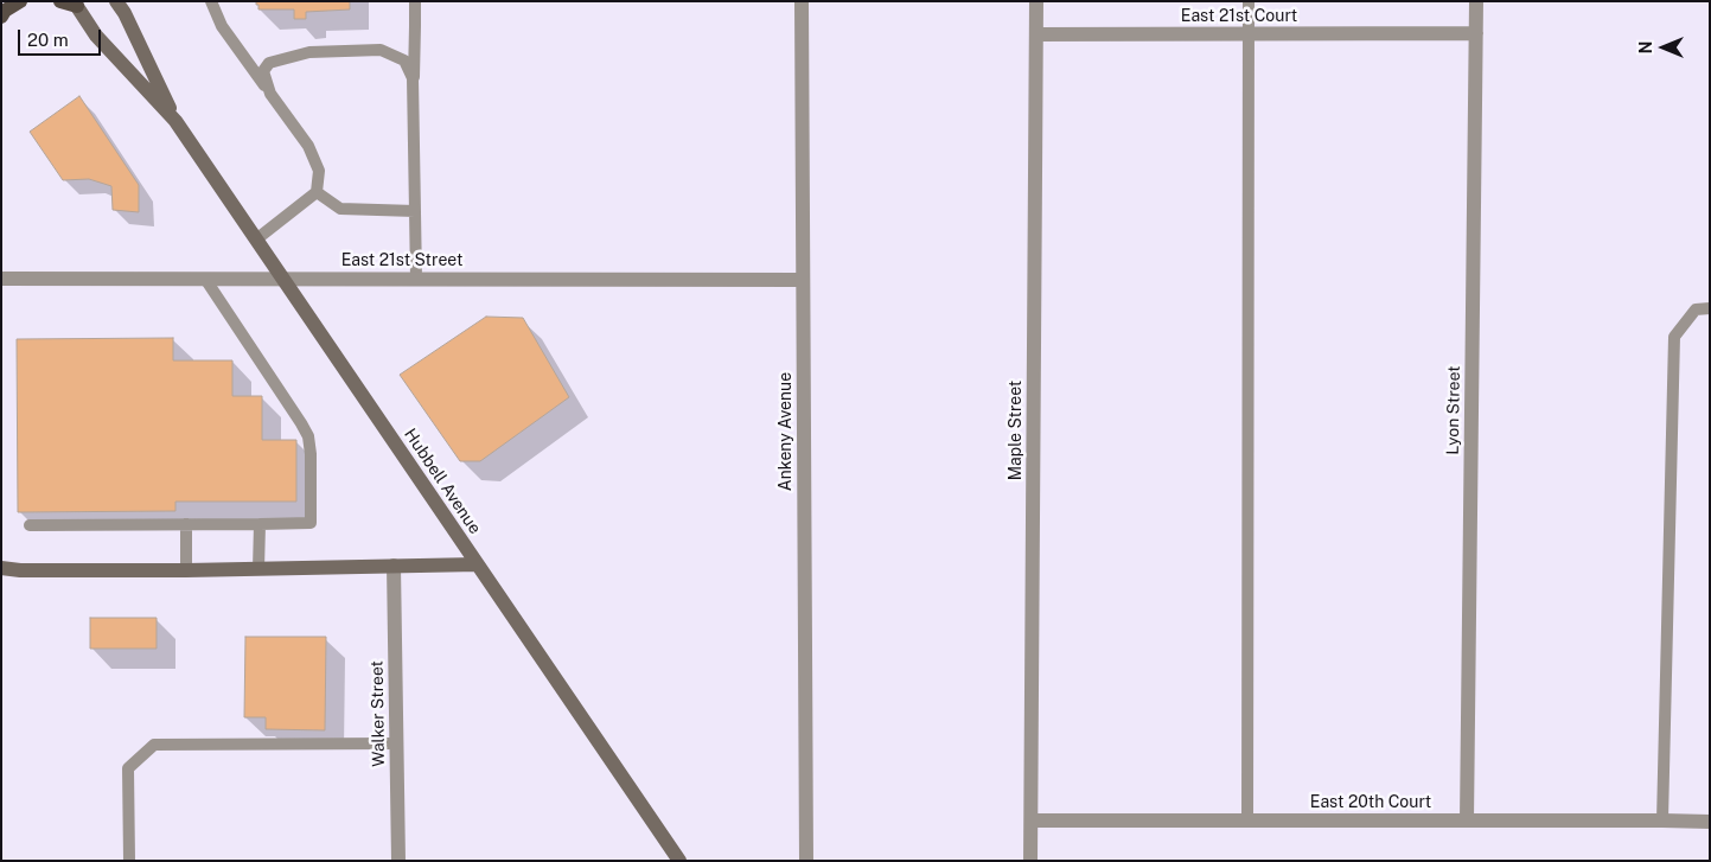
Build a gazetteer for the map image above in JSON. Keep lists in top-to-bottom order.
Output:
{
  "streets": {
    "main road": ["Hubbell Avenue"],
    "street": [
      "East 21st Court",
      "East 21st Street",
      "Lyon Street",
      "Maple Street",
      "Ankeny Avenue",
      "Walker Street",
      "East 20th Court"
    ]
  },
  "crossings": [
    ["East 21st Court", "Lyon Street"],
    ["East 21st Court", "Maple Street"],
    ["East 21st Street", "Ankeny Avenue"],
    ["East 21st Street", "Hubbell Avenue"],
    ["Lyon Street", "East 20th Court"],
    ["Maple Street", "East 20th Court"]
  ],
  "scale_bar": "20 m",
  "north": "left"
}
